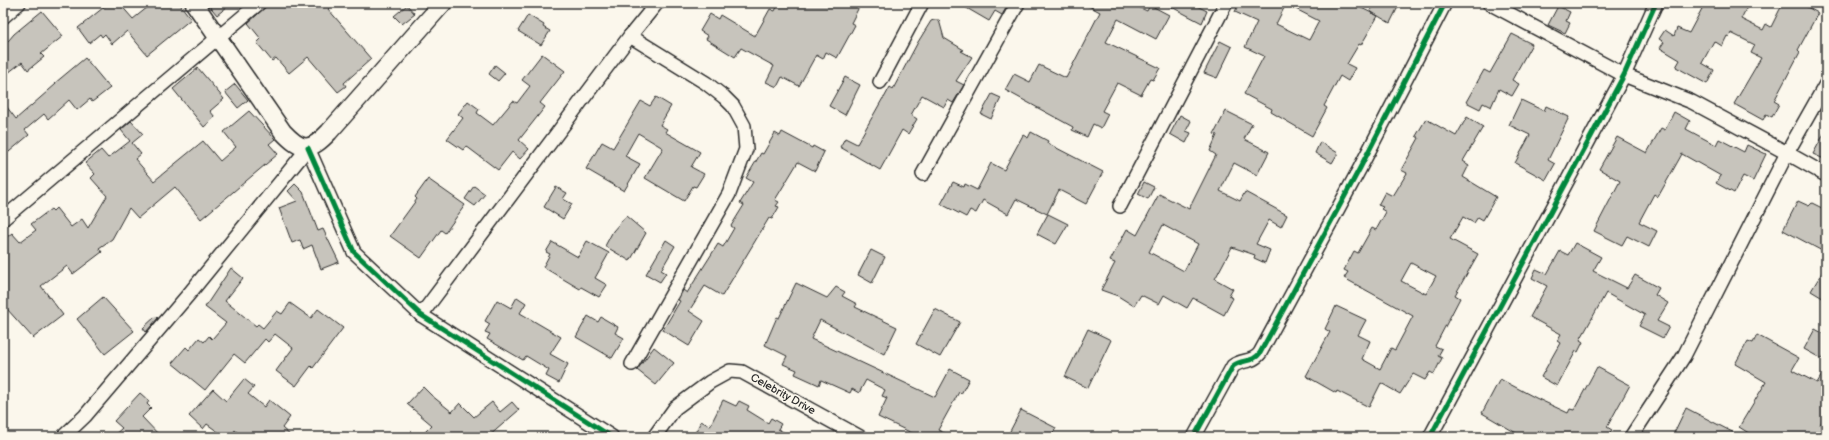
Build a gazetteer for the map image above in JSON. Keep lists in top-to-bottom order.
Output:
{
  "streets": {
    "street": ["Celebrity Drive"]
  }
}
